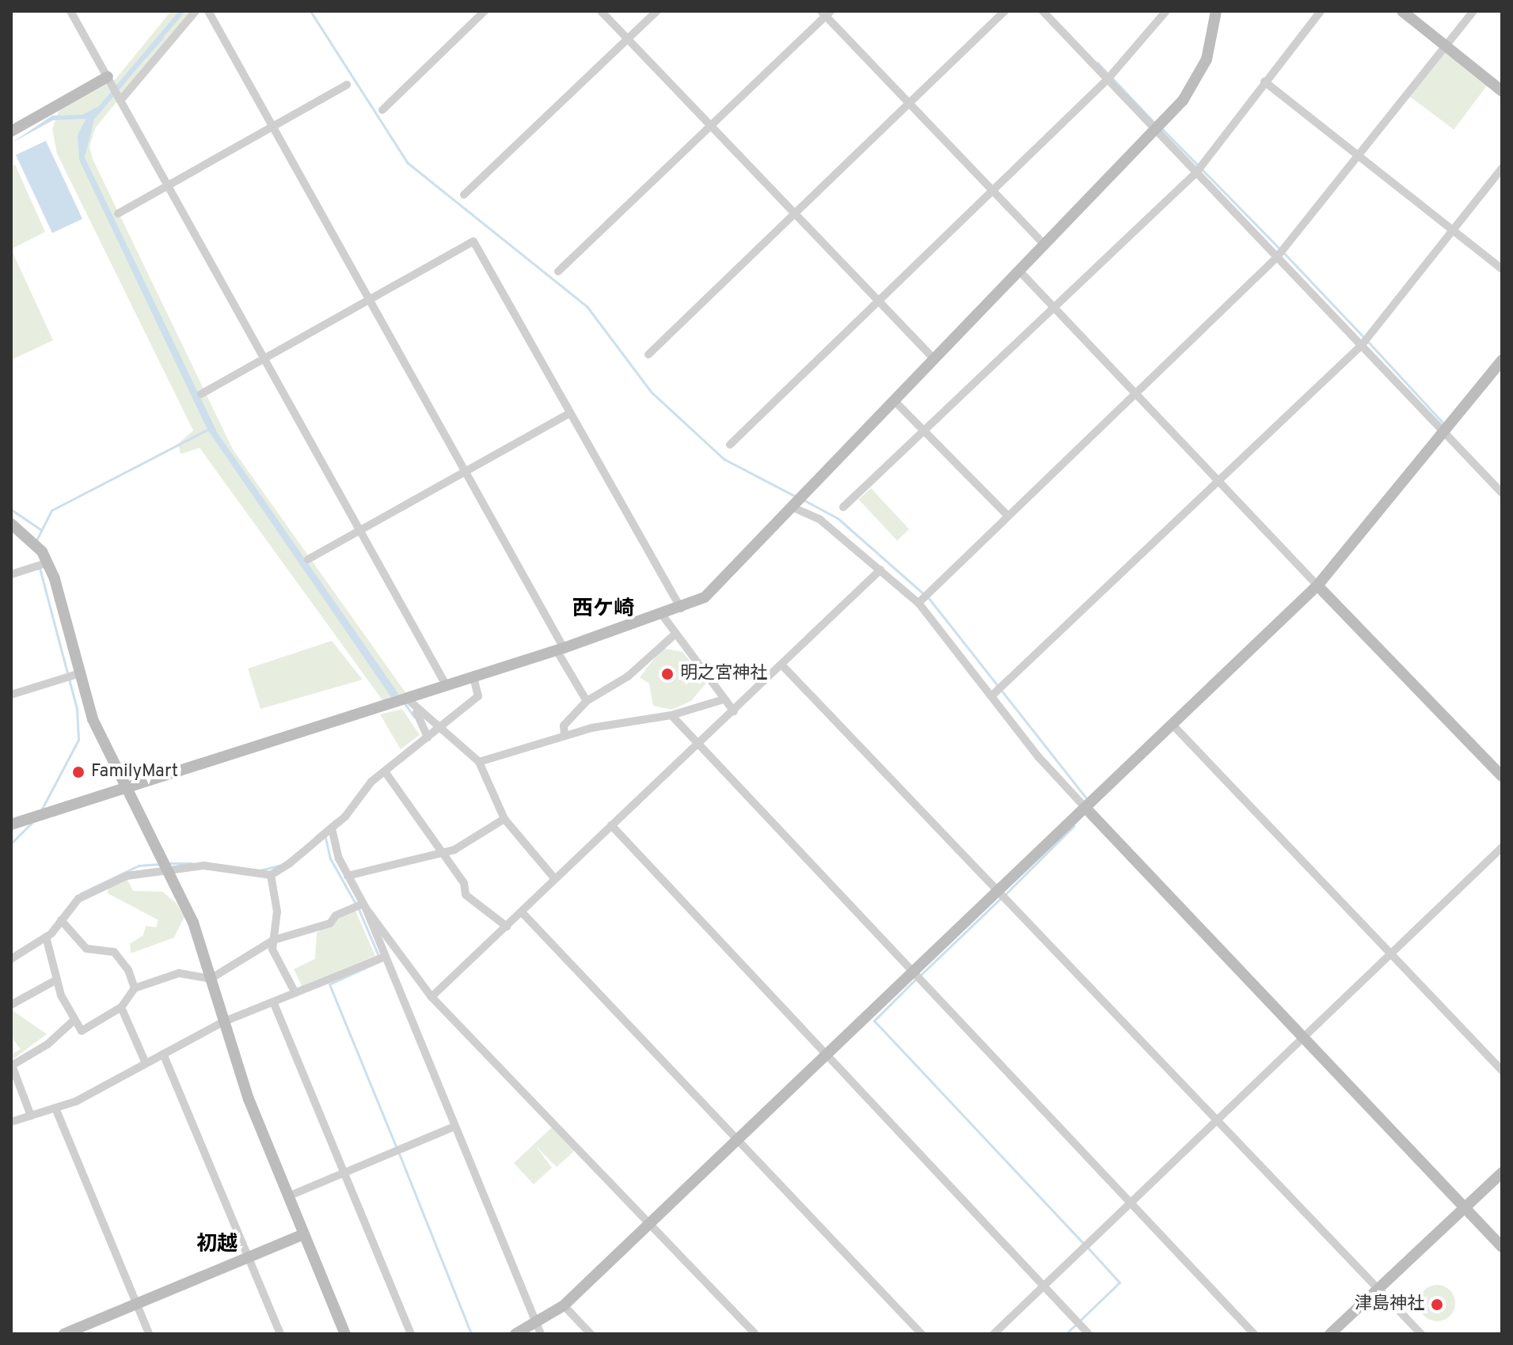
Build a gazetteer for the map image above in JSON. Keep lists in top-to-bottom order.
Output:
{
  "districts": ["西ケ崎", "初越"],
  "places": ["明之宮神社", "FamilyMart", "津島神社"]
}
